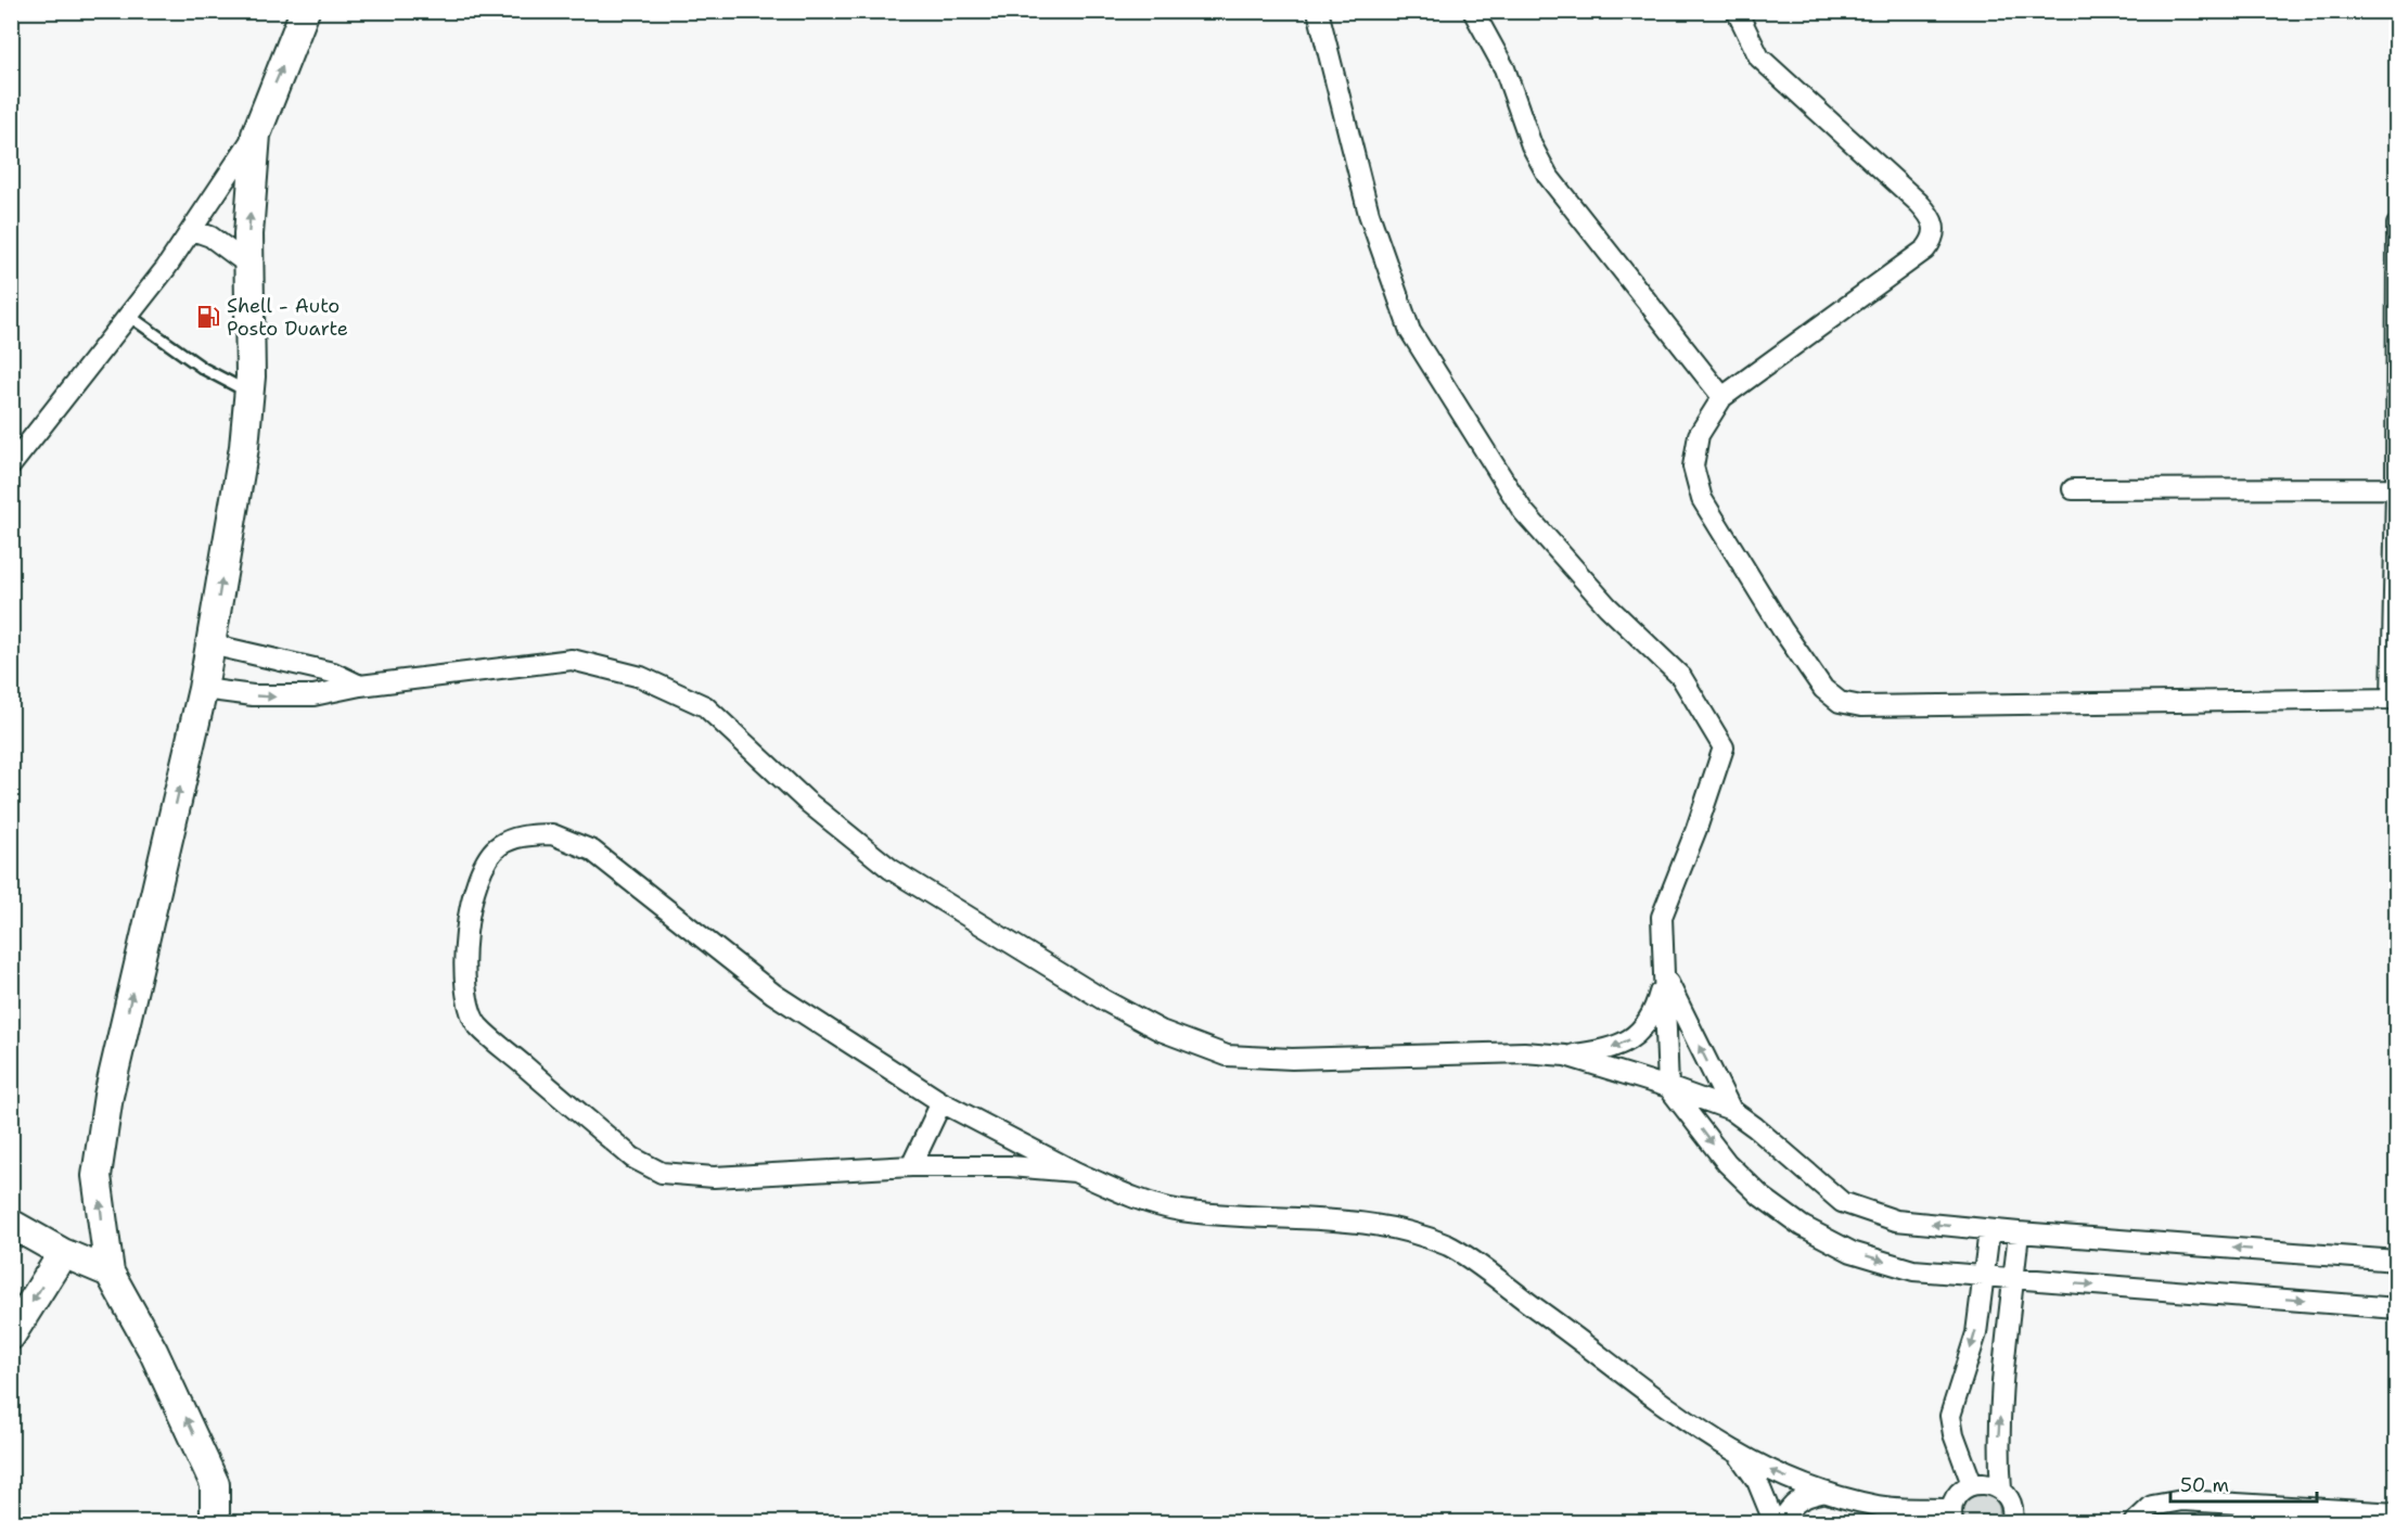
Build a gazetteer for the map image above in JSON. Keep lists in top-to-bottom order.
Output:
{
  "places": {
    "fuel station": ["Shell - Auto Posto Duarte"]
  },
  "scale_bar": "50 m"
}
